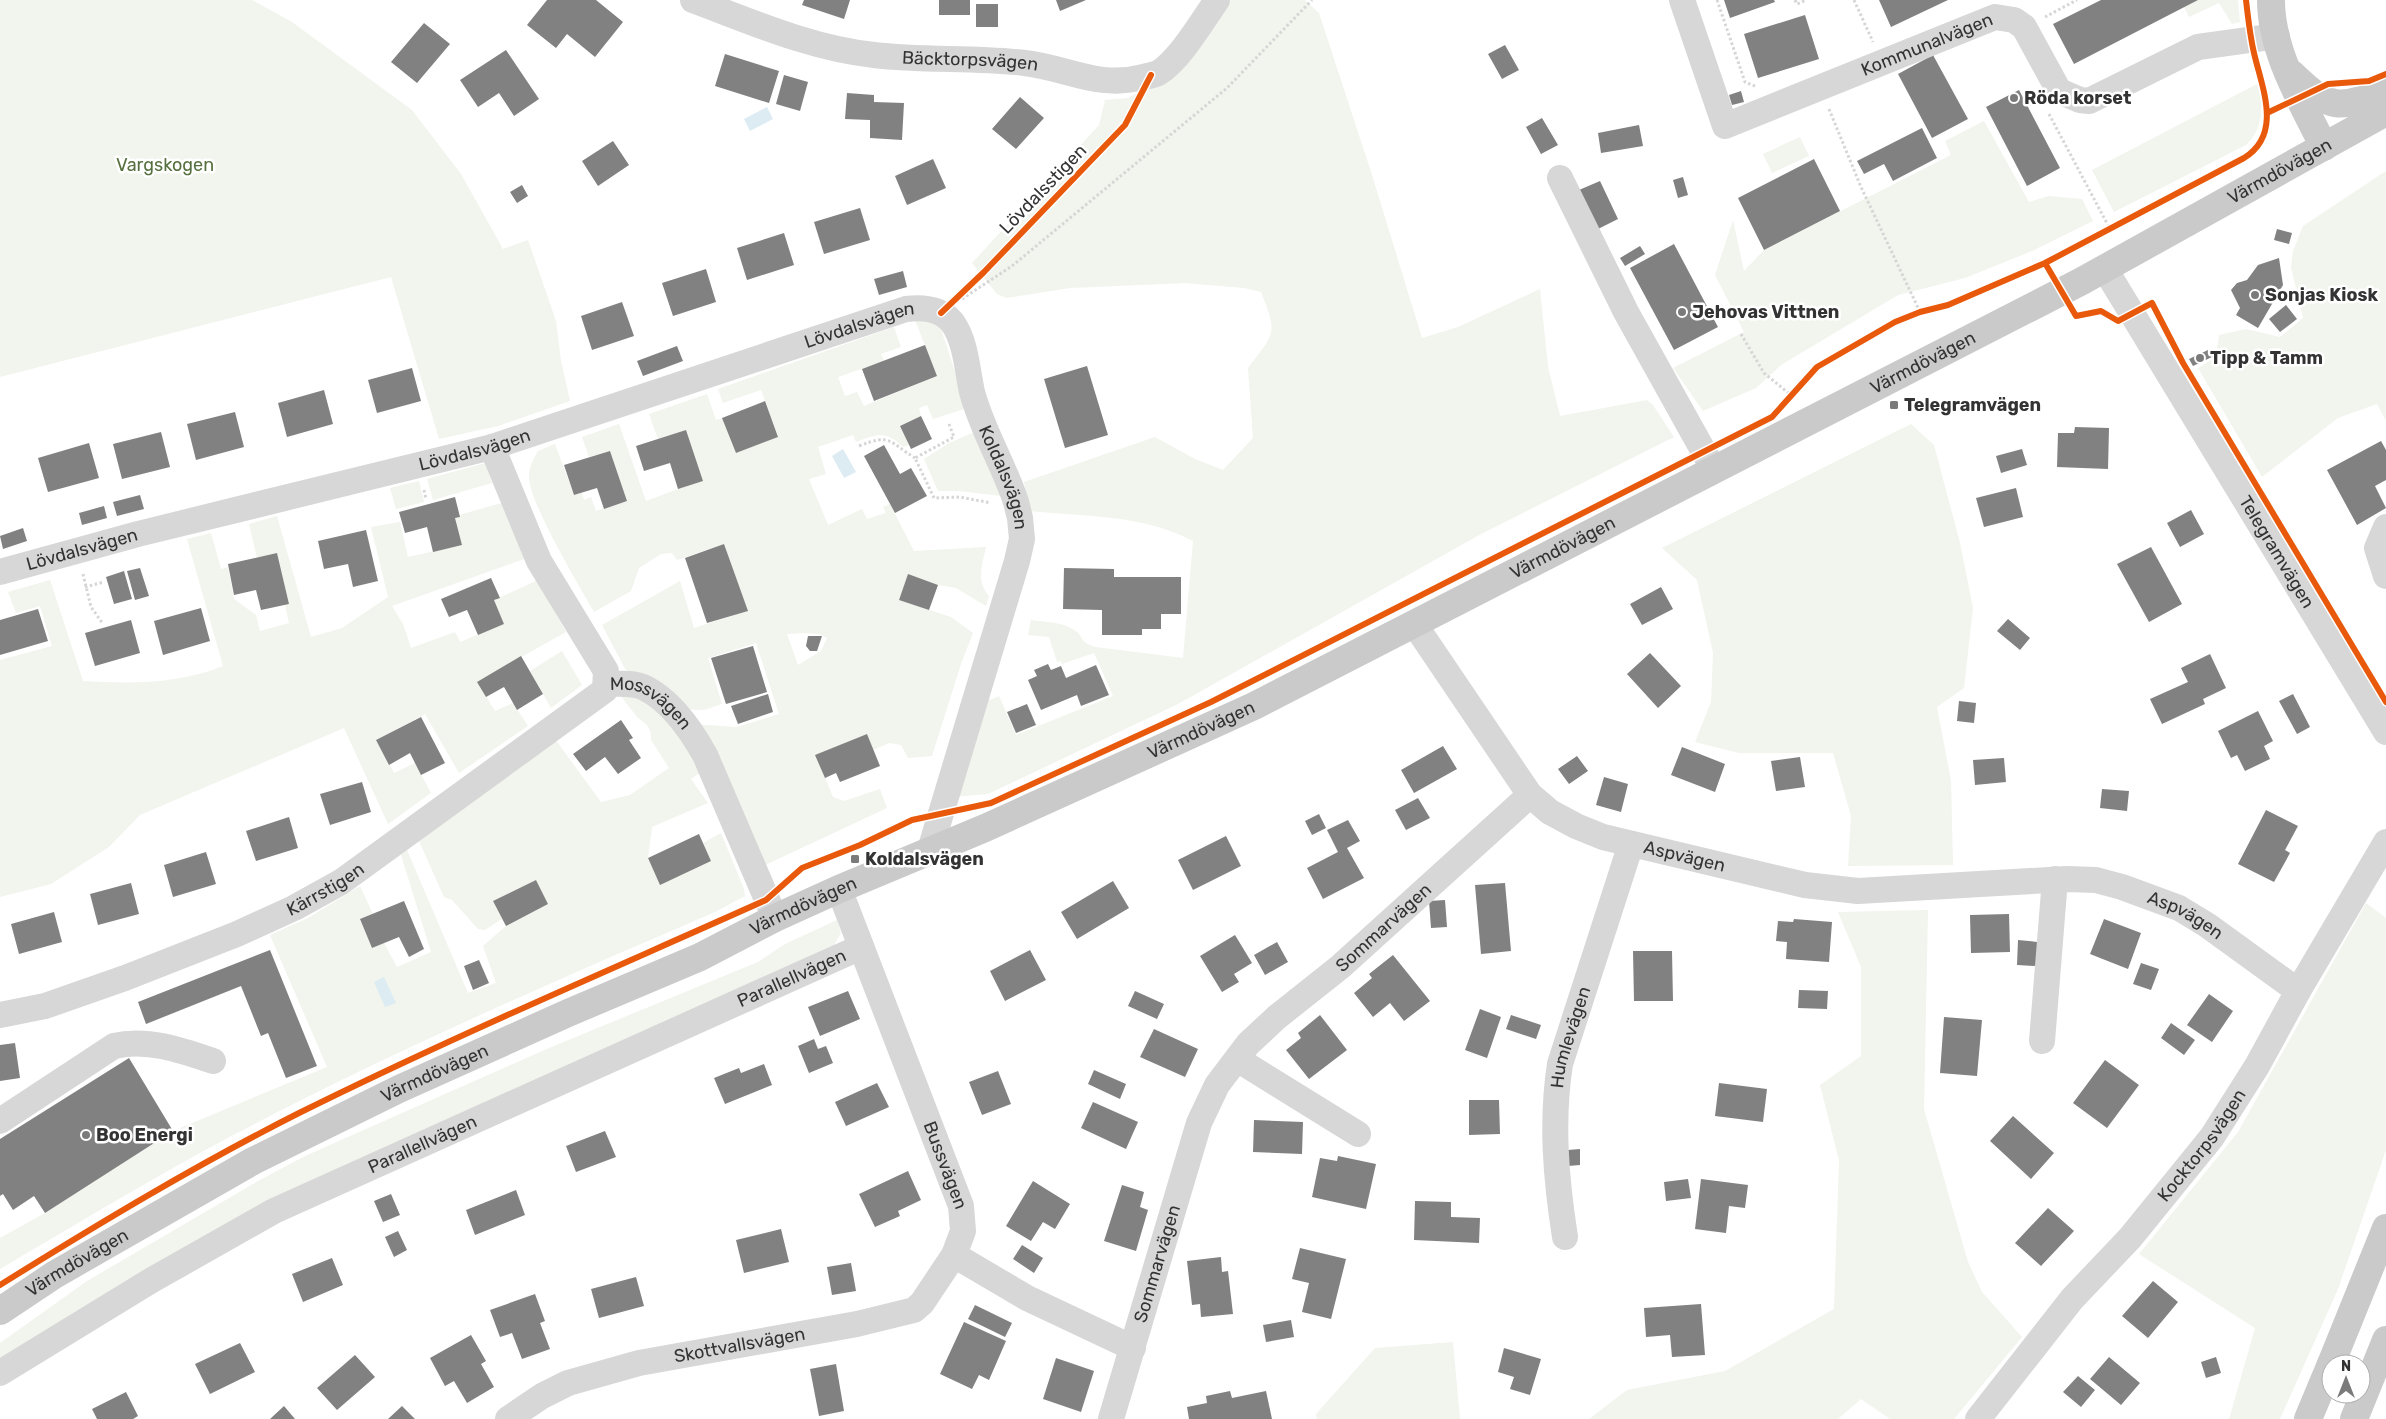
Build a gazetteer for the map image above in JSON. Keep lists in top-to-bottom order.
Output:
{
  "streets": {
    "main road": ["Värmdövägen"],
    "street": [
      "Kommunalvägen",
      "Bäcktorpsvägen",
      "Lövdalsvägen",
      "Koldalsvägen",
      "Telegramvägen",
      "Mossvägen",
      "Aspvägen",
      "Kärrstigen",
      "Sommarvägen",
      "Parallellvägen",
      "Humlevägen",
      "Kocktorpsvägen",
      "Bussvägen",
      "Skottvallsvägen"
    ],
    "cycle path": ["Lövdalsstigen"]
  },
  "crossings": [
    ["Värmdövägen", "Koldalsvägen"],
    ["Värmdövägen", "Telegramvägen"],
    ["Värmdövägen", "Mossvägen"],
    ["Värmdövägen", "Aspvägen"],
    ["Värmdövägen", "Bussvägen"],
    ["Lövdalsvägen", "Koldalsvägen"],
    ["Lövdalsvägen", "Mossvägen"],
    ["Mossvägen", "Kärrstigen"],
    ["Aspvägen", "Sommarvägen"],
    ["Aspvägen", "Humlevägen"],
    ["Aspvägen", "Kocktorpsvägen"],
    ["Parallellvägen", "Bussvägen"],
    ["Bussvägen", "Skottvallsvägen"]
  ],
  "parks": ["Vargskogen"],
  "places": {
    "other": [
      "Röda korset",
      "Sonjas Kiosk",
      "Jehovas Vittnen",
      "Tipp & Tamm",
      "Boo Energi"
    ],
    "transit": ["Telegramvägen", "Koldalsvägen"]
  },
  "north": "top"
}
